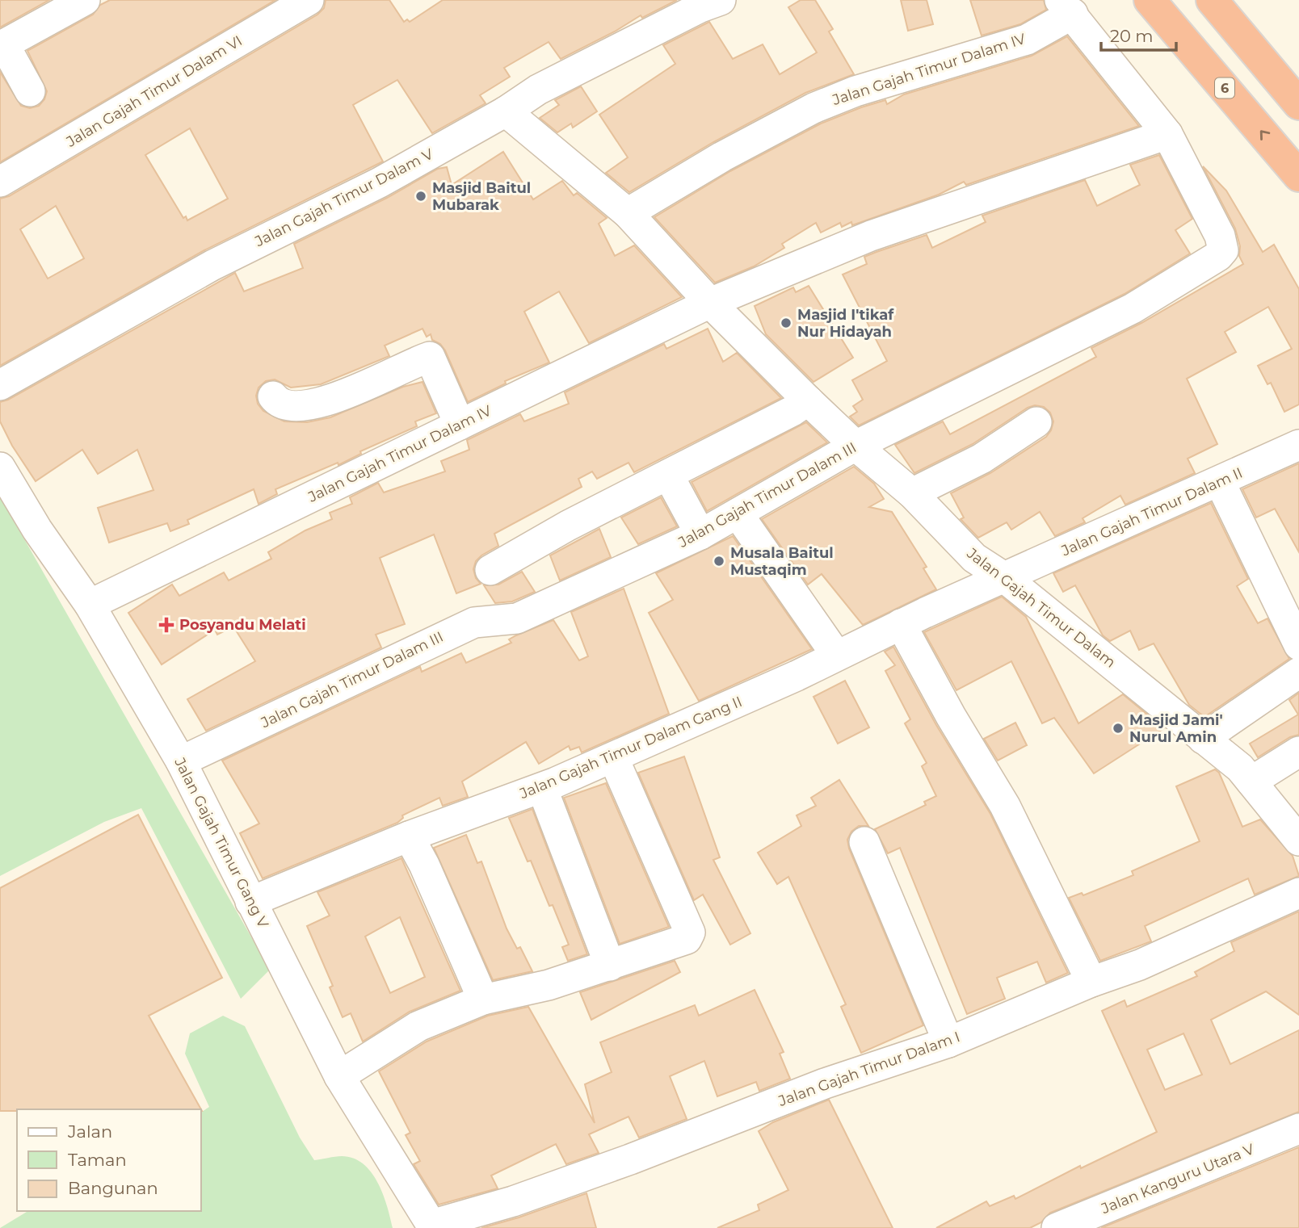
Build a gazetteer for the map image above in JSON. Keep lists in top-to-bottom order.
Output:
{
  "streets": {
    "highway": ["6"],
    "street": [
      "Jalan Gajah Timur Dalam IV",
      "Jalan Gajah Timur Dalam VI",
      "Jalan Gajah Timur Dalam V",
      "Jalan Gajah Timur Dalam III",
      "Jalan Gajah Timur Dalam II",
      "Jalan Gajah Timur Dalam",
      "Jalan Gajah Timur Dalam Gang II",
      "Jalan Gajah Timur Gang V",
      "Jalan Gajah Timur Dalam I",
      "Jalan Kanguru Utara V"
    ]
  },
  "crossings": [
    ["Jalan Gajah Timur Dalam IV", "Jalan Gajah Timur Dalam III"],
    ["Jalan Gajah Timur Dalam IV", "Jalan Gajah Timur Dalam"],
    ["Jalan Gajah Timur Dalam IV", "Jalan Gajah Timur Gang V"],
    ["Jalan Gajah Timur Dalam III", "Jalan Gajah Timur Dalam"],
    ["Jalan Gajah Timur Dalam III", "Jalan Gajah Timur Gang V"],
    ["Jalan Gajah Timur Dalam II", "Jalan Gajah Timur Dalam"],
    ["Jalan Gajah Timur Dalam II", "Jalan Gajah Timur Dalam Gang II"],
    ["Jalan Gajah Timur Dalam", "Jalan Gajah Timur Dalam Gang II"],
    ["Jalan Gajah Timur Dalam Gang II", "Jalan Gajah Timur Gang V"],
    ["Jalan Gajah Timur Gang V", "Jalan Gajah Timur Dalam I"]
  ],
  "places": {
    "other": [
      "Masjid Baitul Mubarak",
      "Masjid I'tikaf Nur Hidayah",
      "Musala Baitul Mustaqim",
      "Masjid Jami' Nurul Amin"
    ],
    "health": ["Posyandu Melati"]
  },
  "legend": ["Jalan", "Taman", "Bangunan"],
  "scale_bar": "20 m"
}
